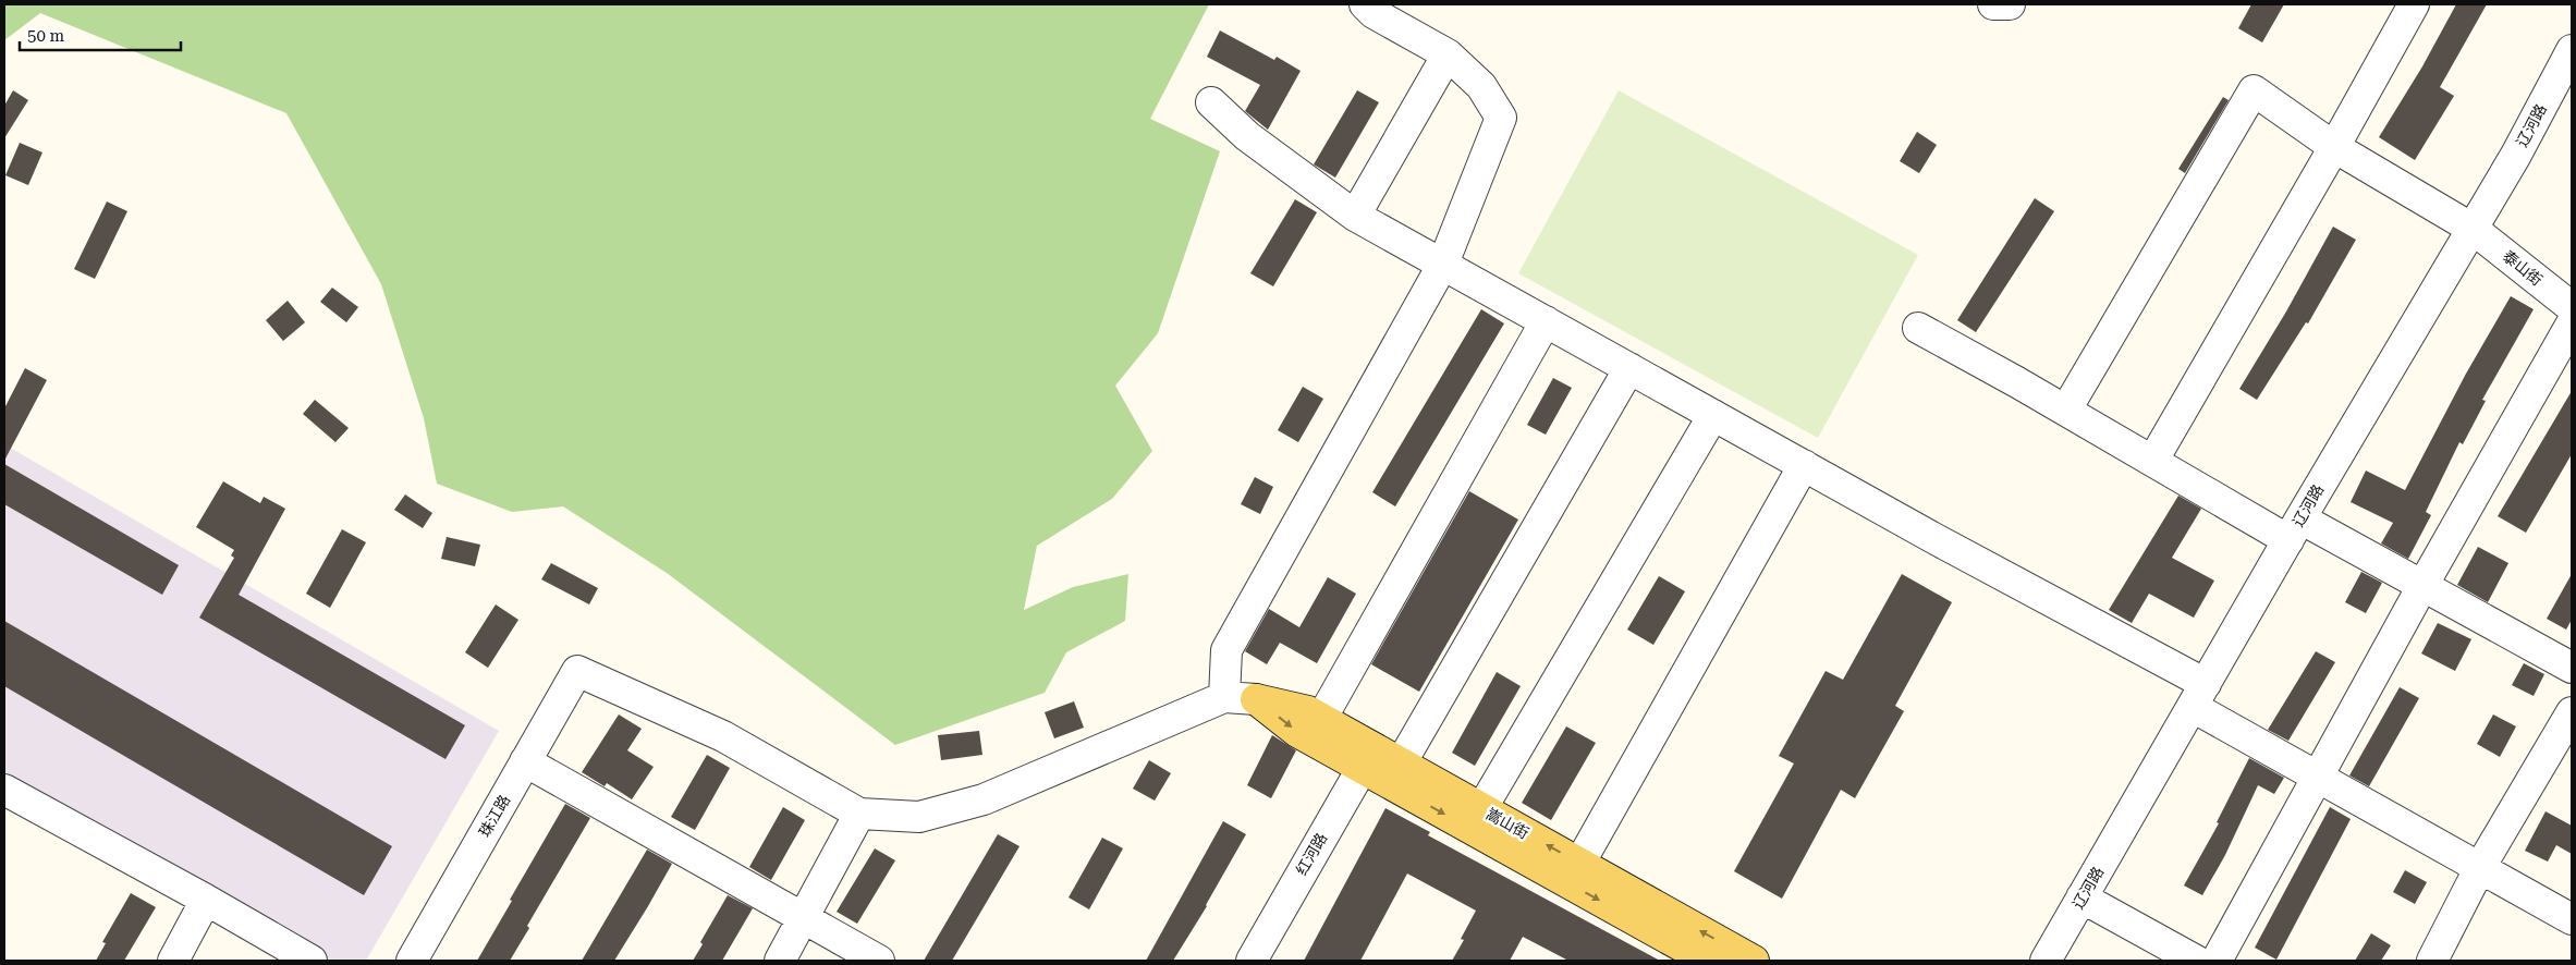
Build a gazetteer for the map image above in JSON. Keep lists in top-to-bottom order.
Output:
{
  "streets": {
    "main road": ["嵩山街"],
    "street": [
      "辽河路",
      "泰山街",
      "珠江路",
      "红河路"
    ]
  },
  "crossings": [
    ["辽河路", "泰山街"],
    ["嵩山街", "红河路"]
  ],
  "scale_bar": "50 m"
}
